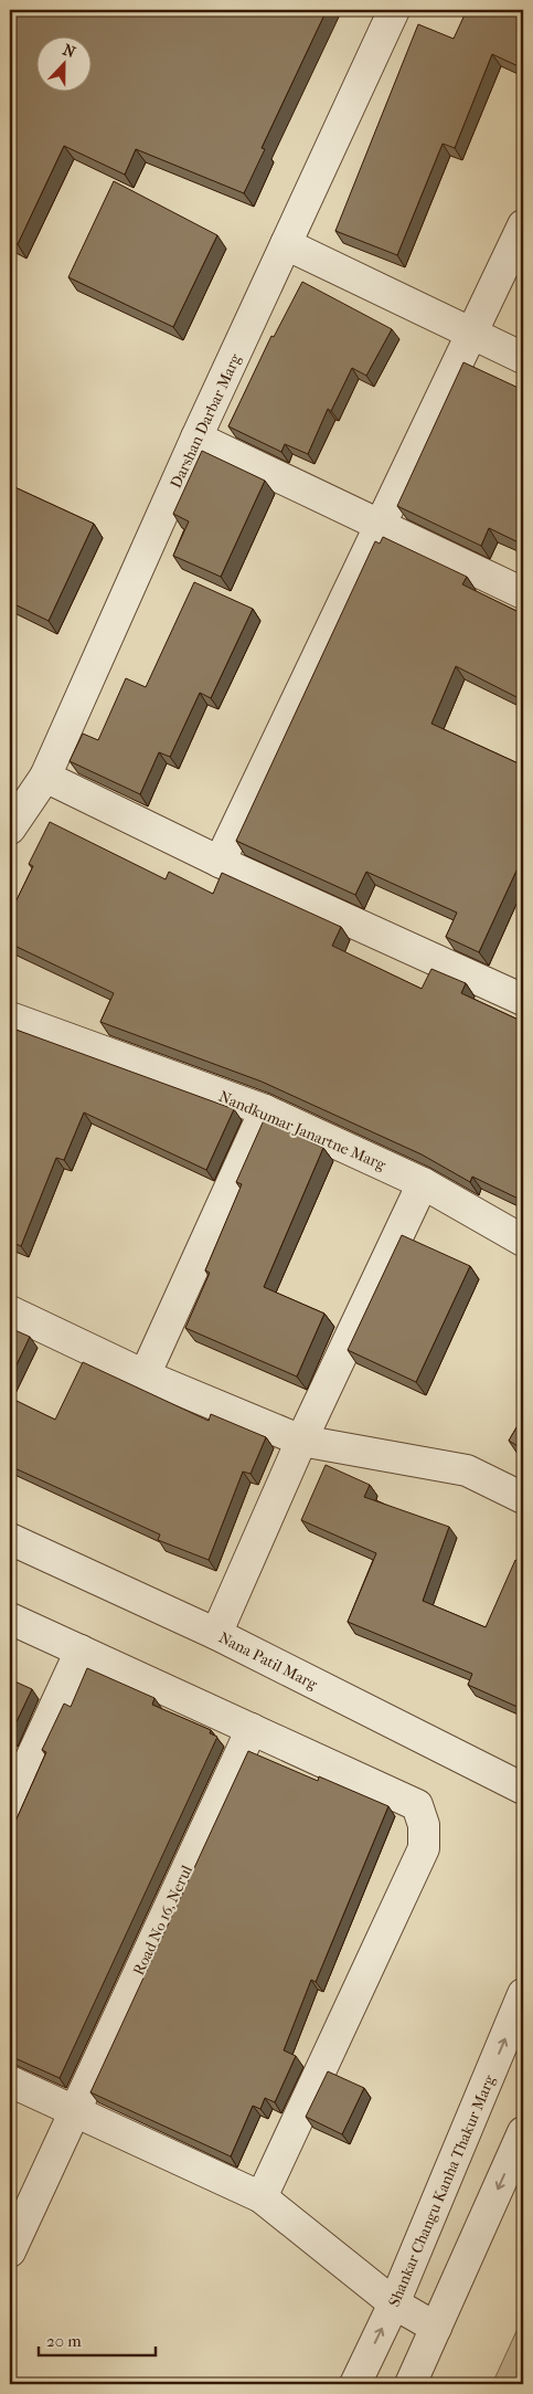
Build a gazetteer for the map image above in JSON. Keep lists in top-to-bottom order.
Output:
{
  "streets": {
    "street": [
      "Darshan Darbar Marg",
      "Nandkumar Janartne Marg",
      "Nana Patil Marg",
      "Road No 16, Nerul",
      "Shankar Changu Kanha Thakur Marg"
    ]
  },
  "scale_bar": "20 m",
  "north": "top"
}
